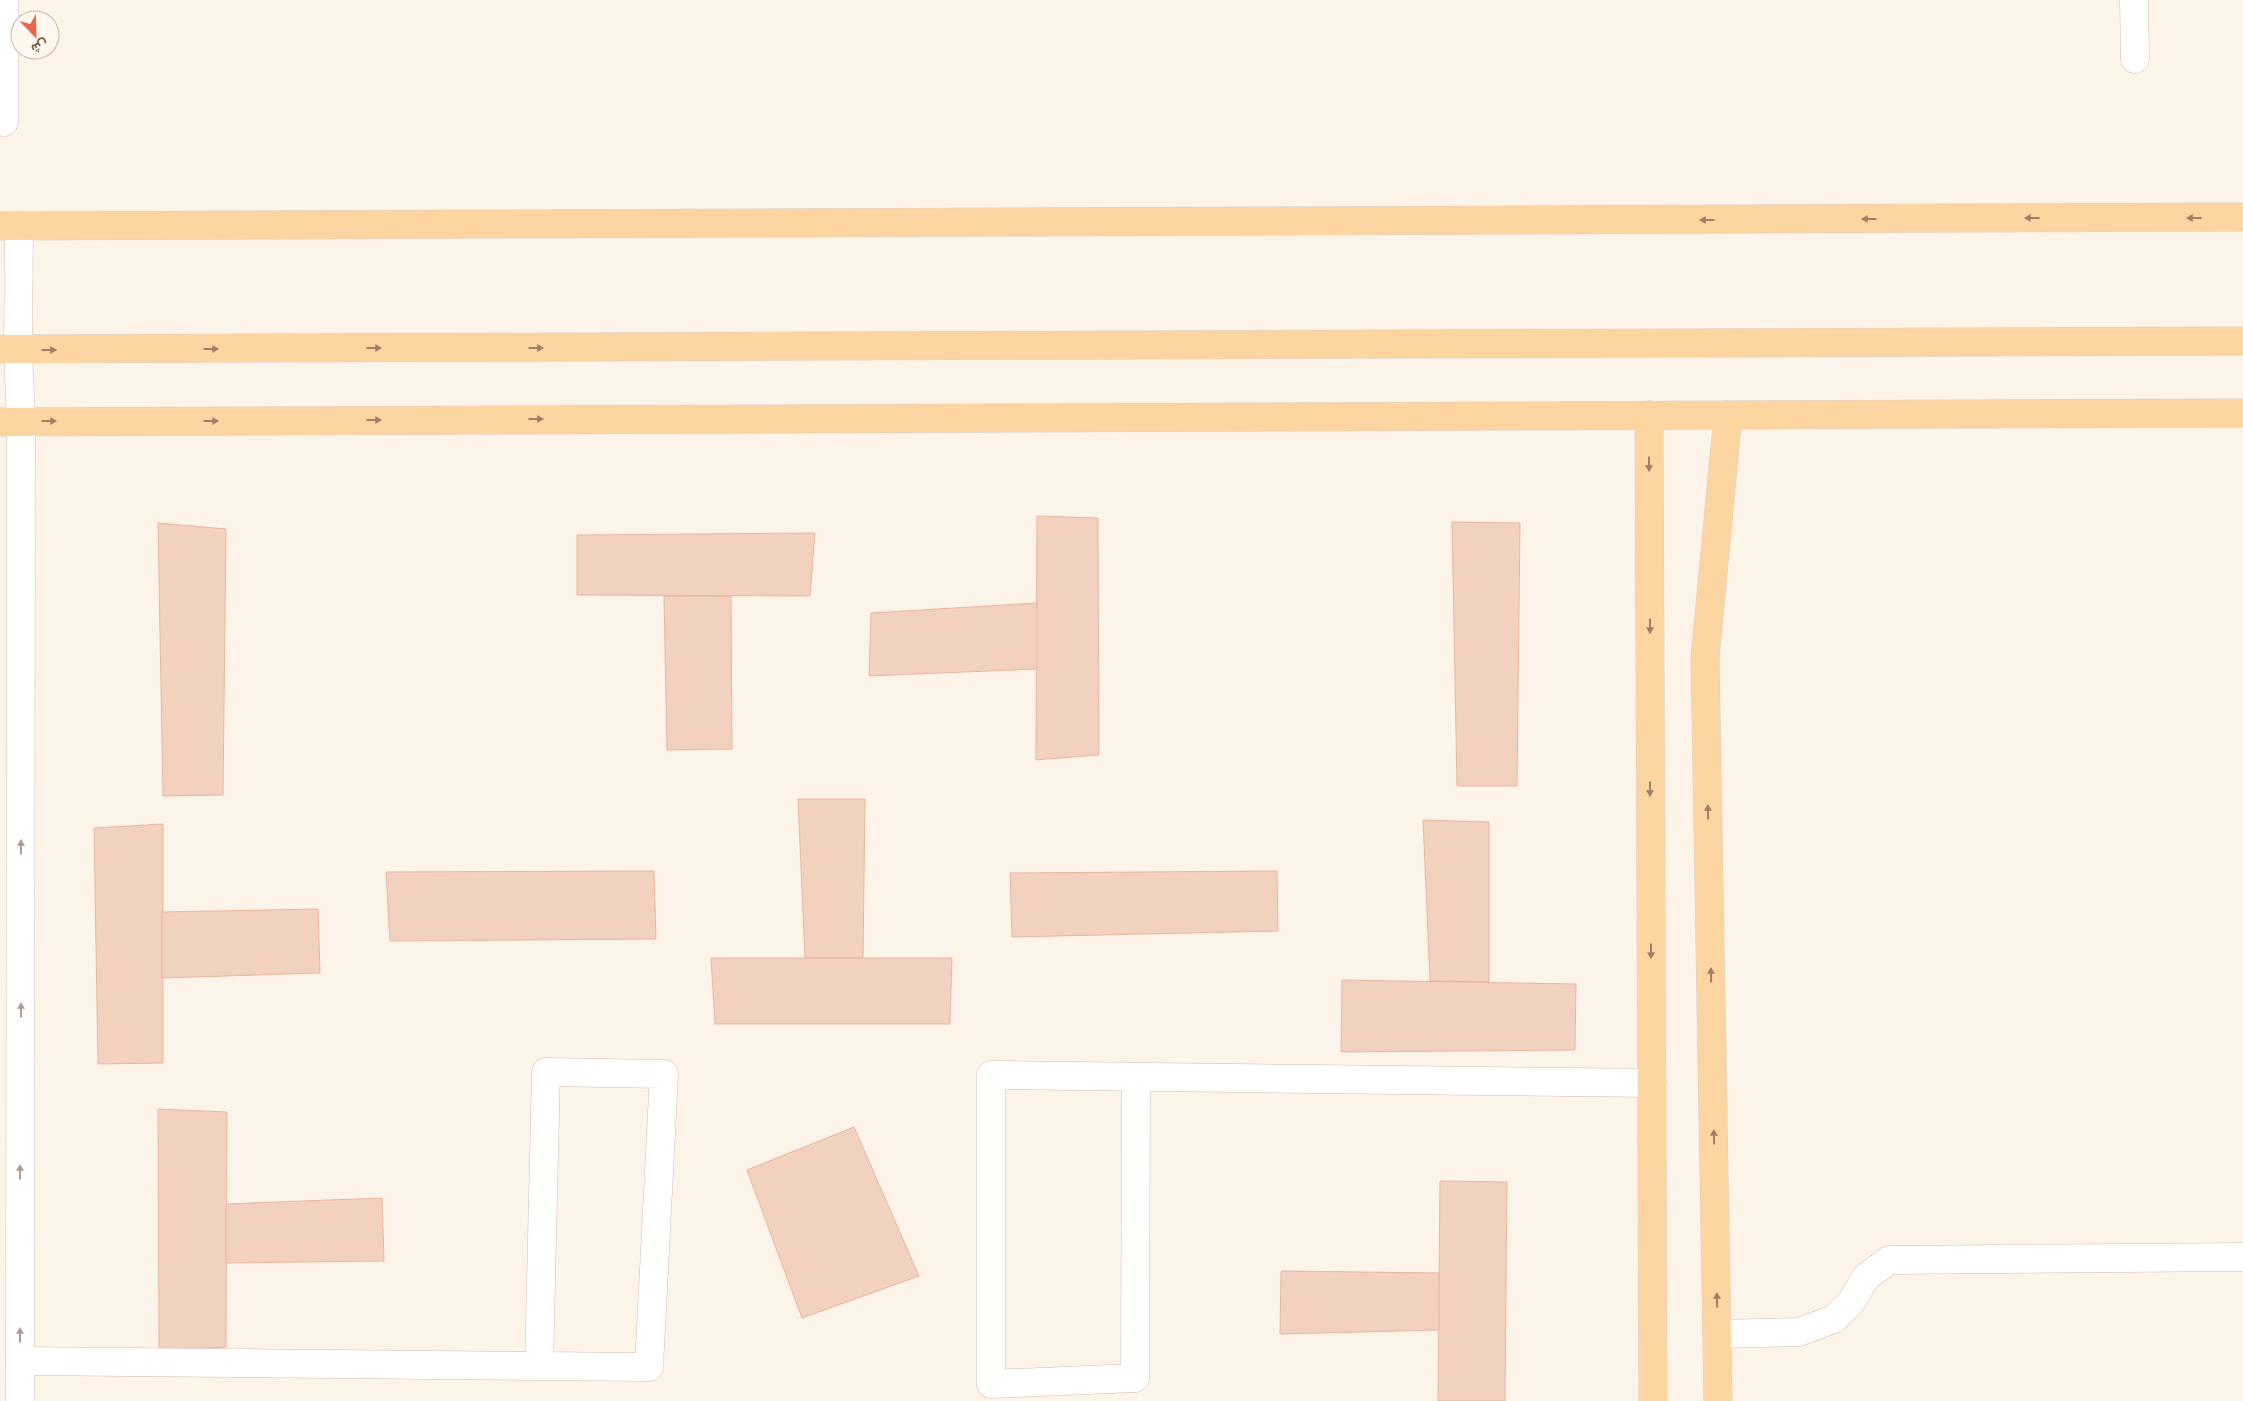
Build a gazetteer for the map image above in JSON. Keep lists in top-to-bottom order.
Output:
{
  "north": "bottom right"
}
